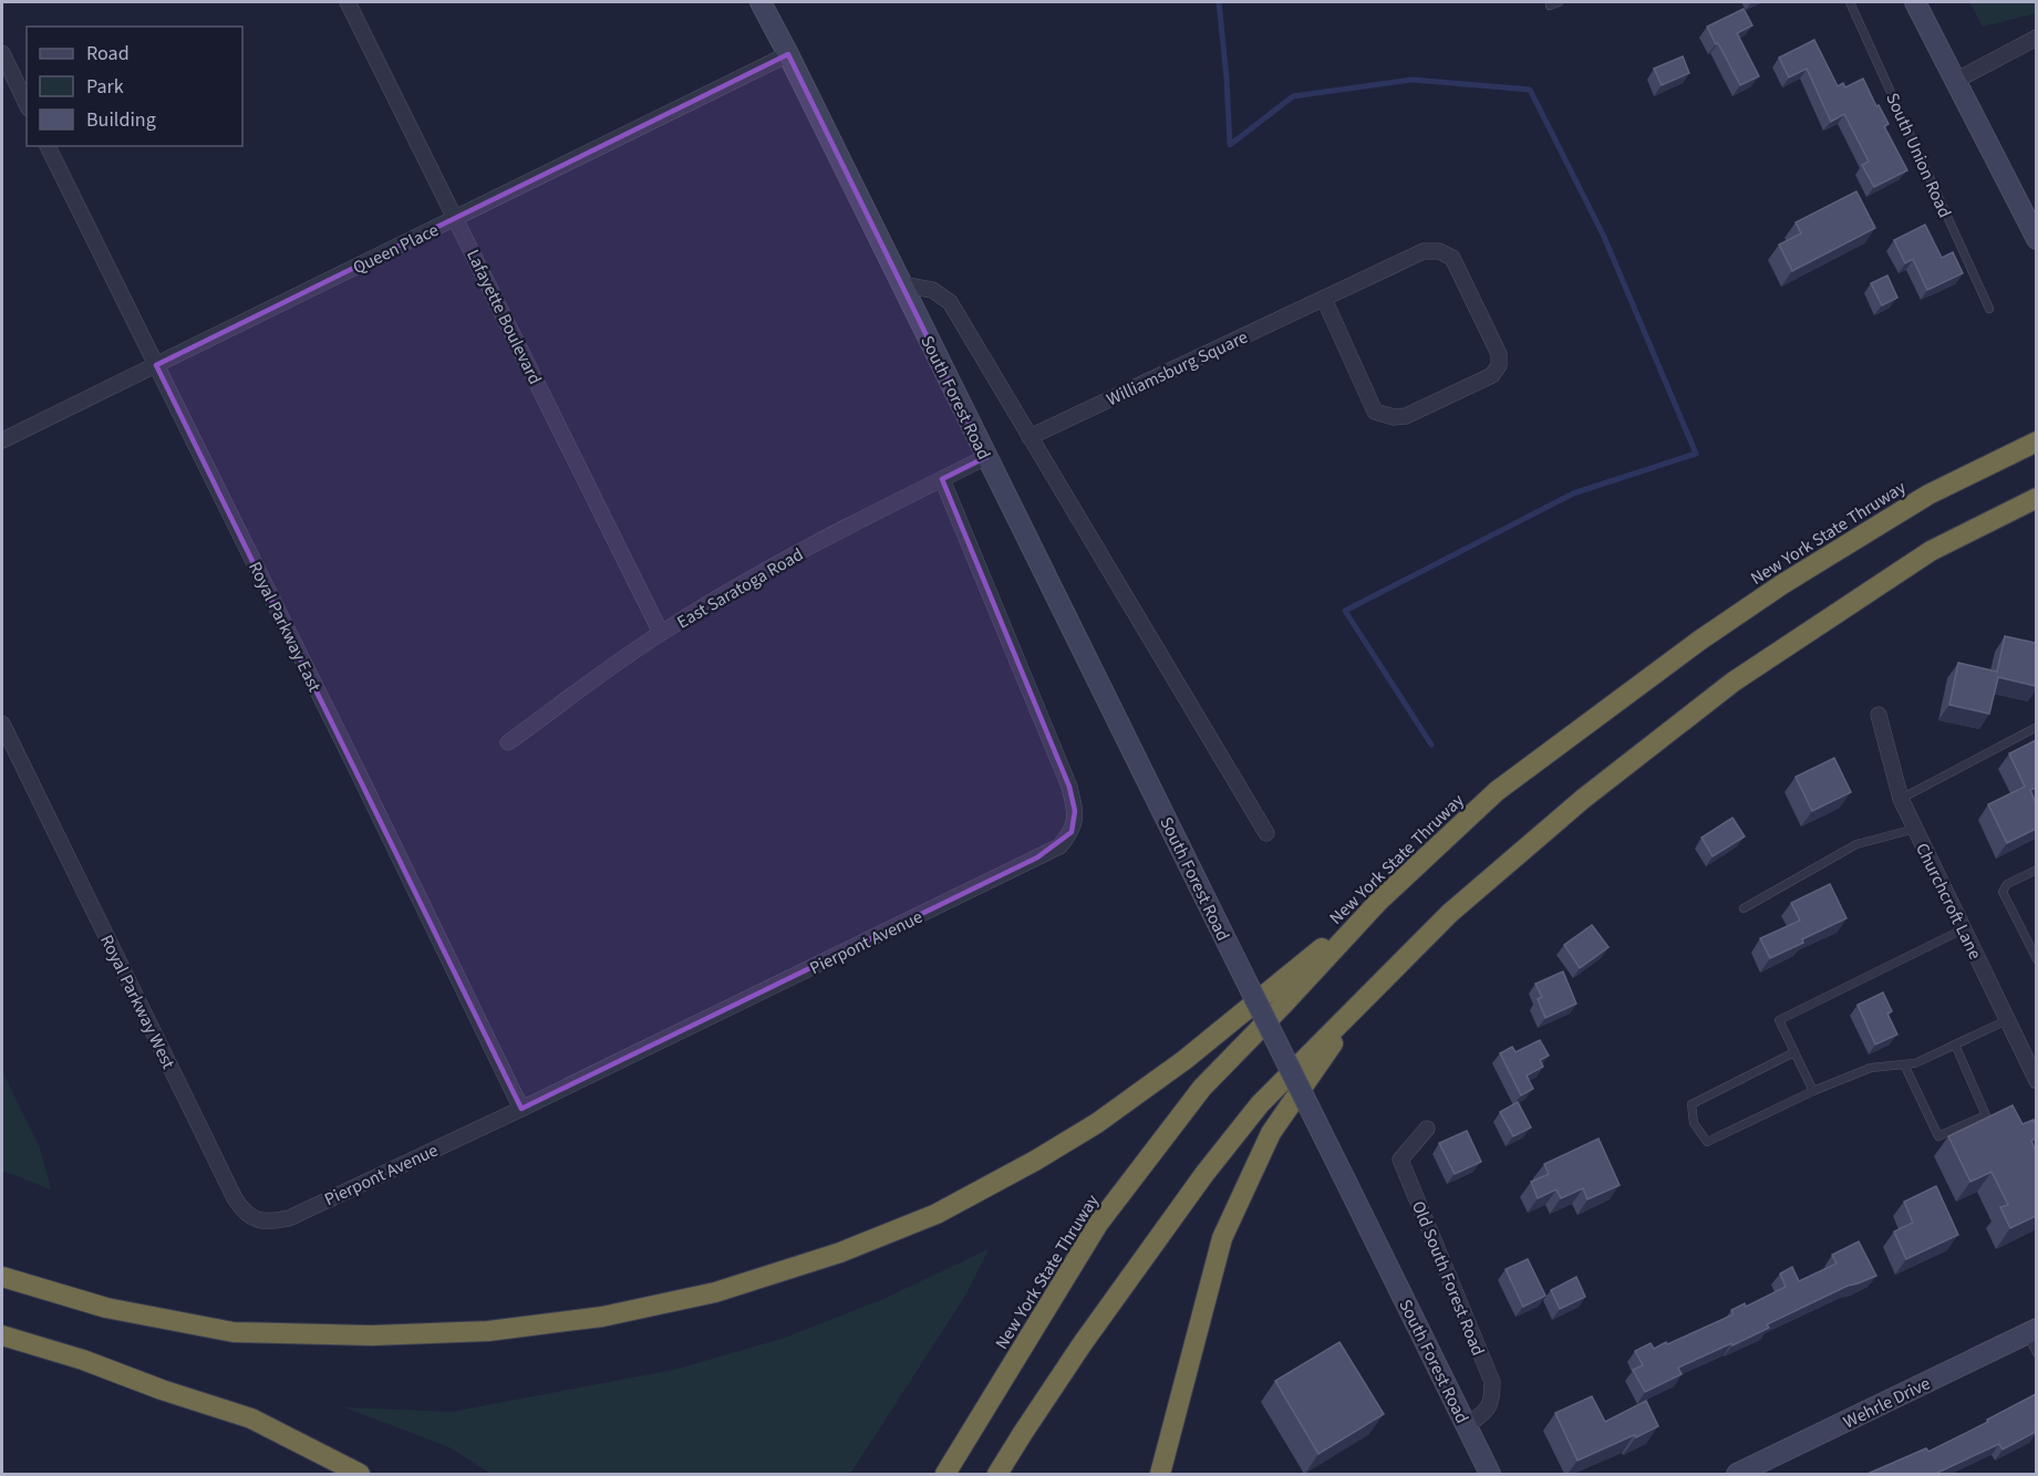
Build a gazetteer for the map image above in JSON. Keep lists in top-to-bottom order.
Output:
{
  "streets": {
    "highway": ["New York State Thruway"],
    "street": [
      "Queen Place",
      "Lafayette Boulevard",
      "Williamsburg Square",
      "South Forest Road",
      "East Saratoga Road",
      "Royal Parkway East",
      "Churchcroft Lane",
      "Pierpont Avenue",
      "Royal Parkway West",
      "Old South Forest Road",
      "Wehrle Drive"
    ],
    "lane": ["South Union Road"]
  },
  "crossings": [
    ["Queen Place", "Lafayette Boulevard"],
    ["Queen Place", "South Forest Road"],
    ["Queen Place", "Royal Parkway East"],
    ["Lafayette Boulevard", "East Saratoga Road"],
    ["Williamsburg Square", "South Forest Road"],
    ["South Forest Road", "New York State Thruway"],
    ["South Forest Road", "East Saratoga Road"],
    ["South Forest Road", "Old South Forest Road"],
    ["East Saratoga Road", "Pierpont Avenue"],
    ["Royal Parkway East", "Pierpont Avenue"],
    ["Pierpont Avenue", "Royal Parkway West"]
  ],
  "legend": ["Road", "Park", "Building"]
}
